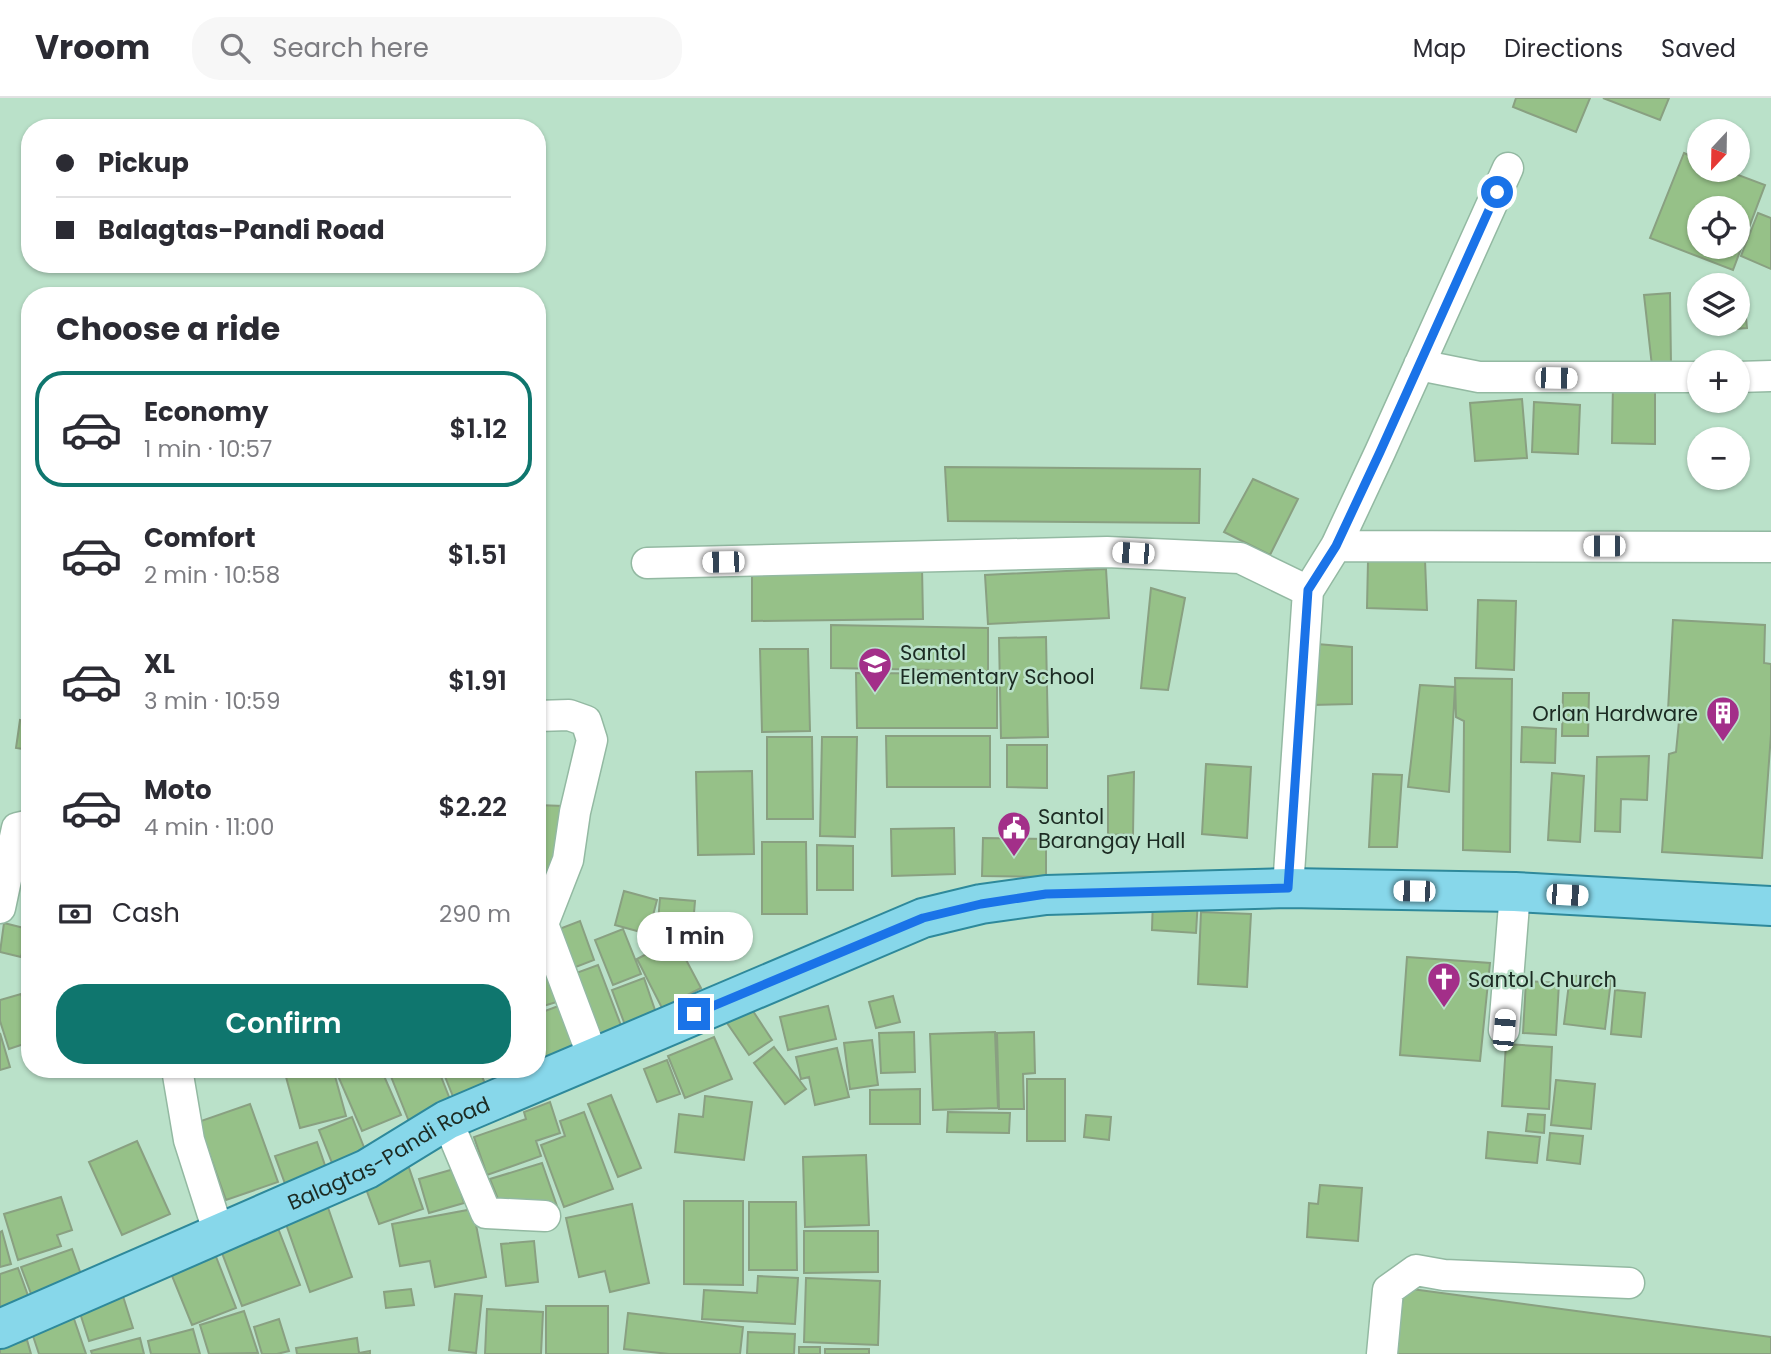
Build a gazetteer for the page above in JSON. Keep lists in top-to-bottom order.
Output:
{
  "streets": {
    "main road": ["Balagtas-Pandi Road"]
  },
  "places": {
    "school or university": ["Santol Elementary School"],
    "building": ["Orlan Hardware"],
    "public building": ["Santol Barangay Hall"],
    "church": ["Santol Church"]
  },
  "north": "bottom",
  "page": {
    "header": "Vroom",
    "search": "Search here",
    "nav": ["Map", "Directions", "Saved"],
    "map_buttons": ["+", "−"],
    "banner": ["Pickup", "Balagtas-Pandi Road"],
    "heading": "Choose a ride",
    "list": [
      {
        "name": "Economy",
        "note": "1 min · 10:57",
        "value": "$1.12"
      },
      {
        "name": "Comfort",
        "note": "2 min · 10:58",
        "value": "$1.51"
      },
      {
        "name": "XL",
        "note": "3 min · 10:59",
        "value": "$1.91"
      },
      {
        "name": "Moto",
        "note": "4 min · 11:00",
        "value": "$2.22"
      }
    ],
    "pay": ["Cash", "290 m"],
    "bubble": "1 min",
    "buttons": "Confirm"
  }
}
